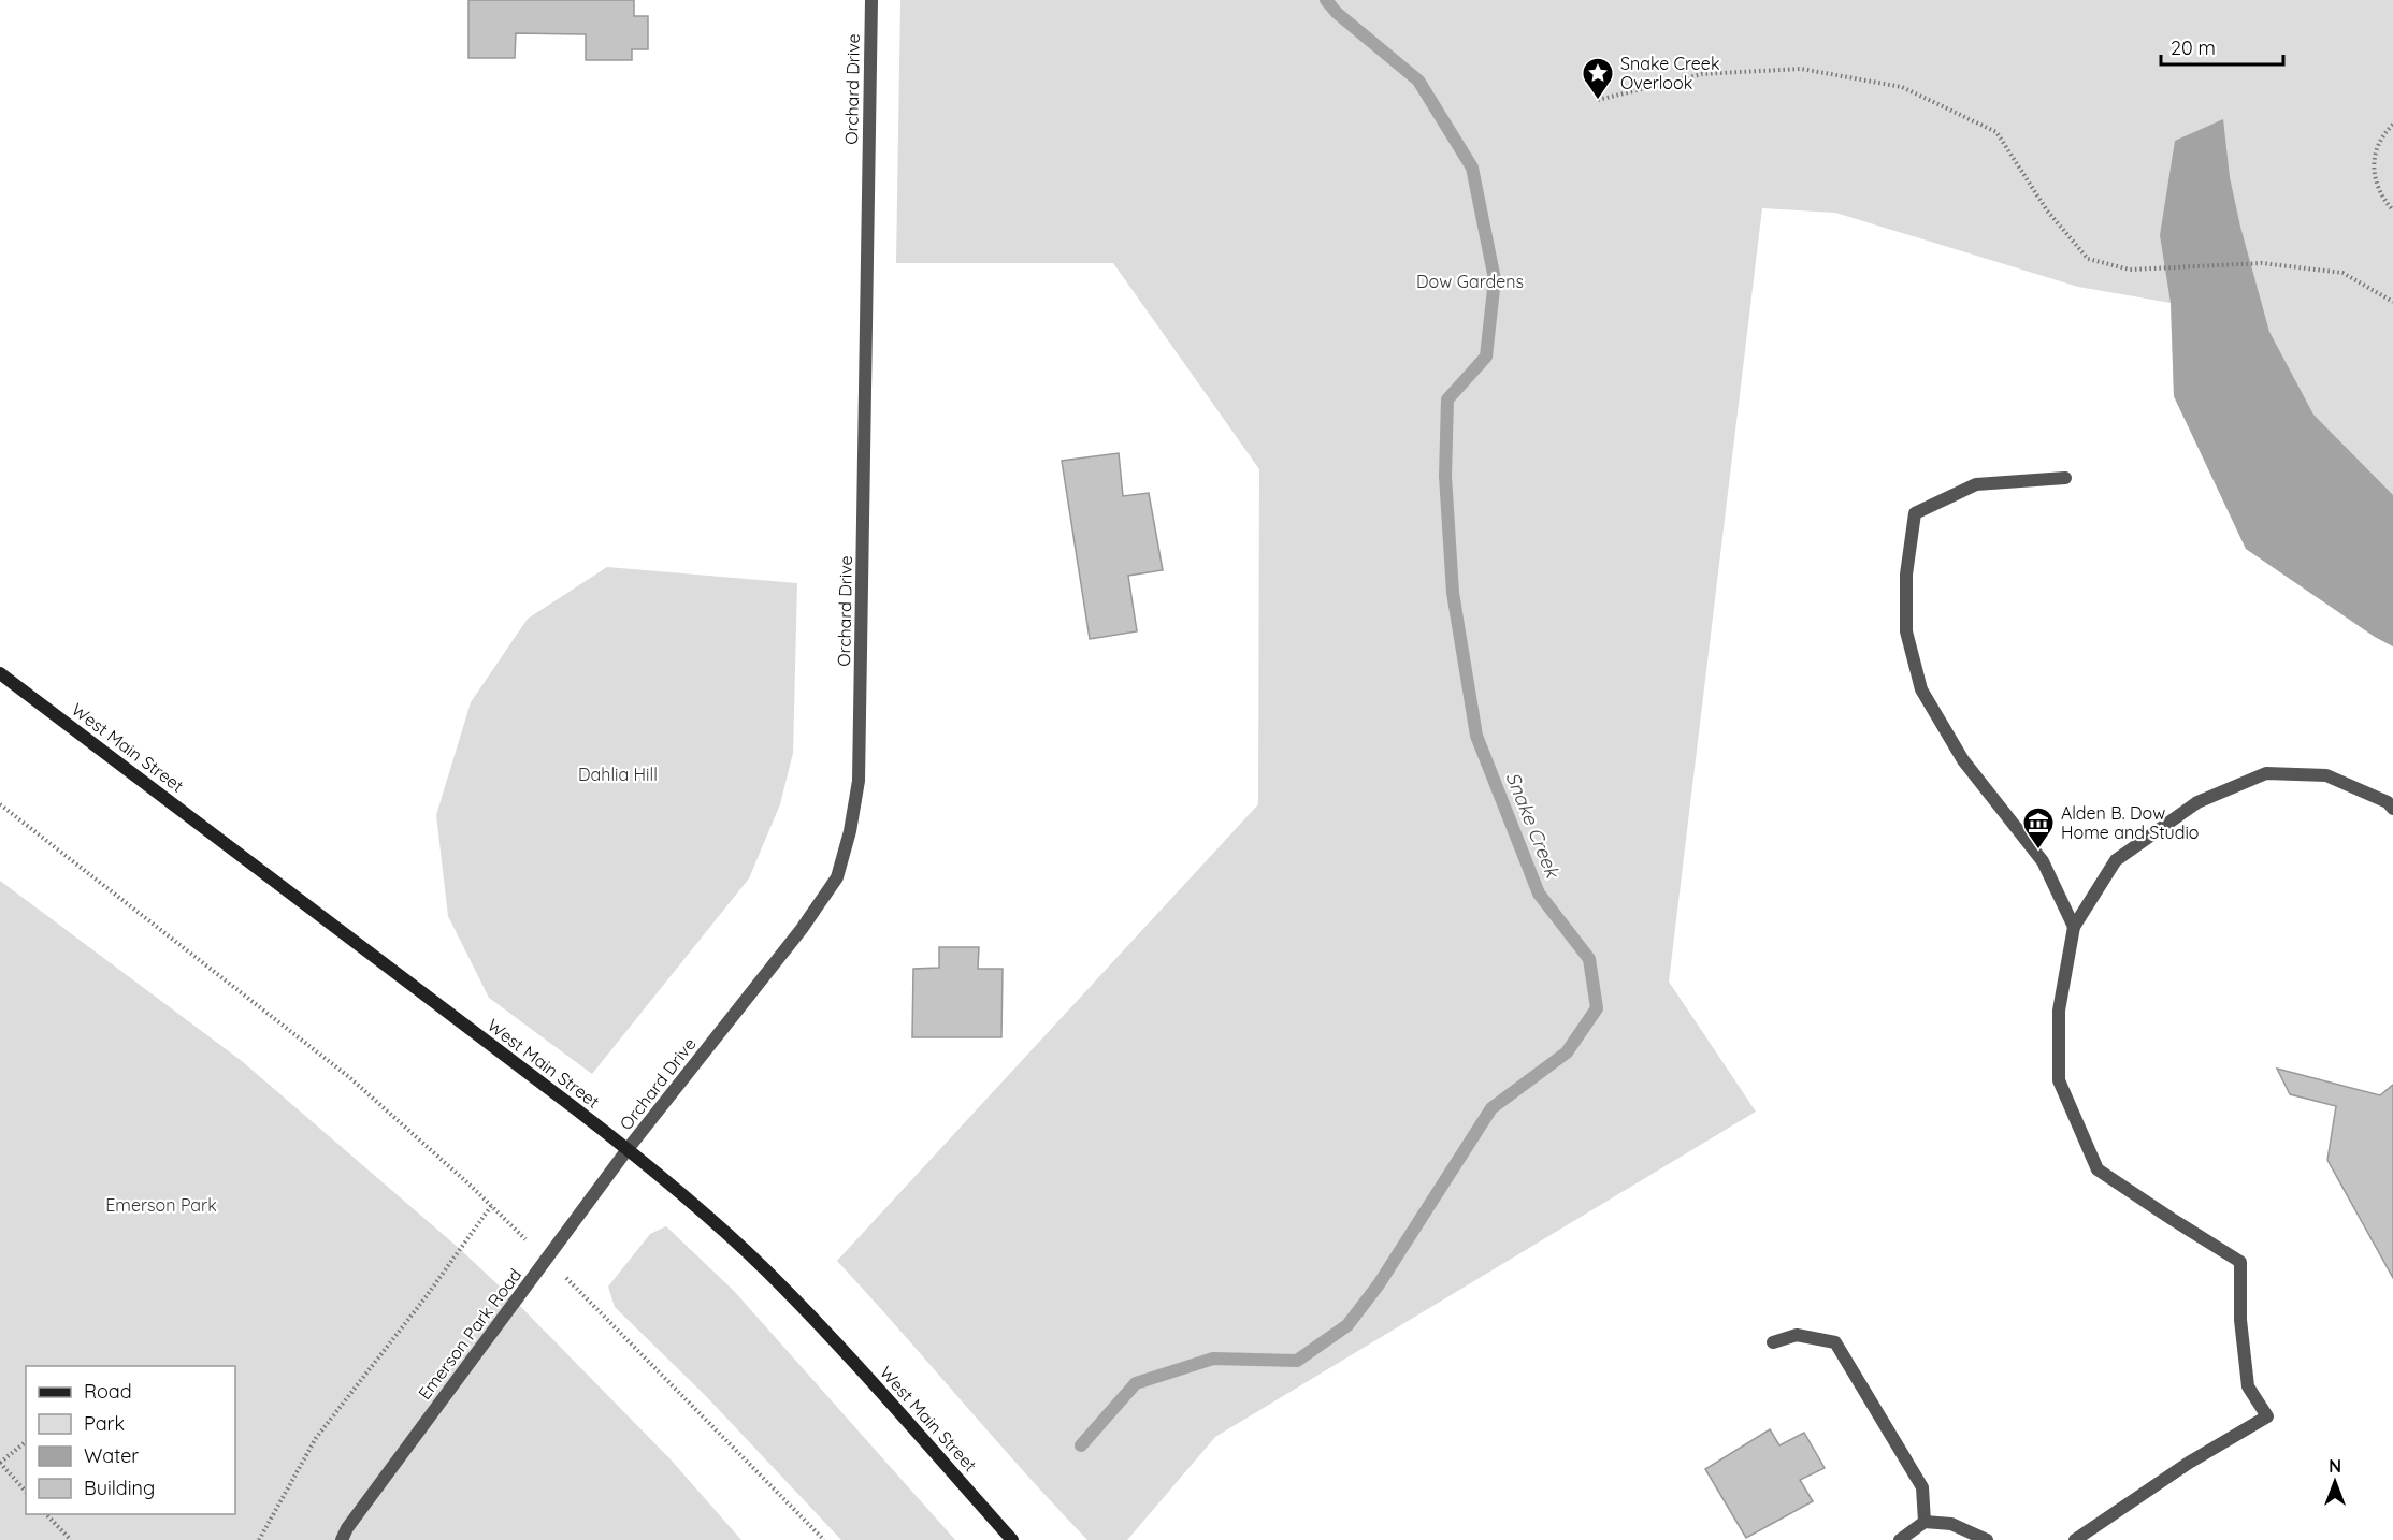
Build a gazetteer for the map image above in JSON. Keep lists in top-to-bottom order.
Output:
{
  "streets": {
    "street": ["Orchard Drive", "West Main Street", "Emerson Park Road"]
  },
  "crossings": [
    ["Orchard Drive", "West Main Street"],
    ["Orchard Drive", "Emerson Park Road"],
    ["West Main Street", "Emerson Park Road"]
  ],
  "water": ["Snake Creek"],
  "parks": ["Dow Gardens", "Dahlia Hill", "Emerson Park"],
  "places": {
    "place": ["Snake Creek Overlook"],
    "museum": ["Alden B. Dow Home and Studio"]
  },
  "legend": [
    "Road",
    "Park",
    "Water",
    "Building"
  ],
  "scale_bar": "20 m",
  "north": "top"
}
